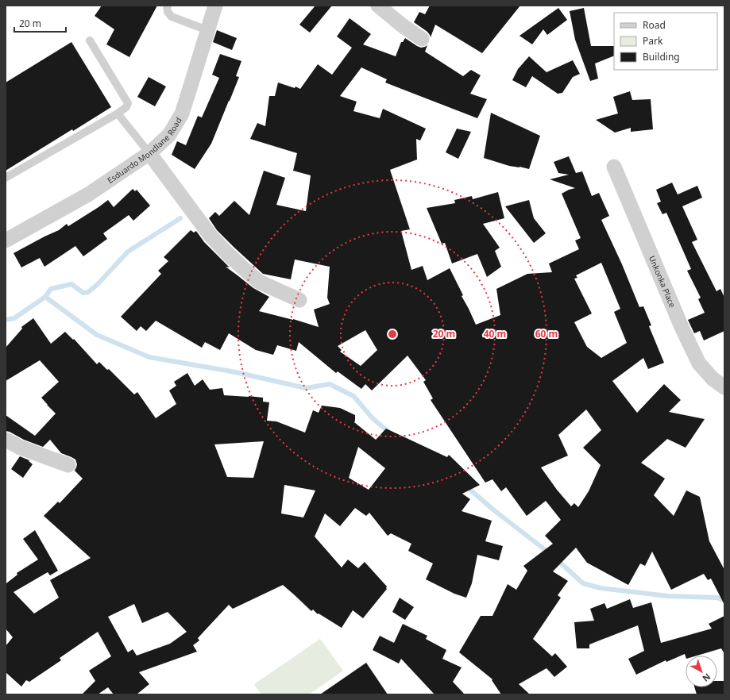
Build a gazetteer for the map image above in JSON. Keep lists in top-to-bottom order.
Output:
{
  "streets": {
    "street": ["Esduardo Mondlane Road", "Unkonka Place"]
  },
  "legend": ["Road", "Park", "Building"],
  "scale_bar": "20 m",
  "north": "bottom right",
  "rings": ["20 m", "40 m", "60 m"]
}
